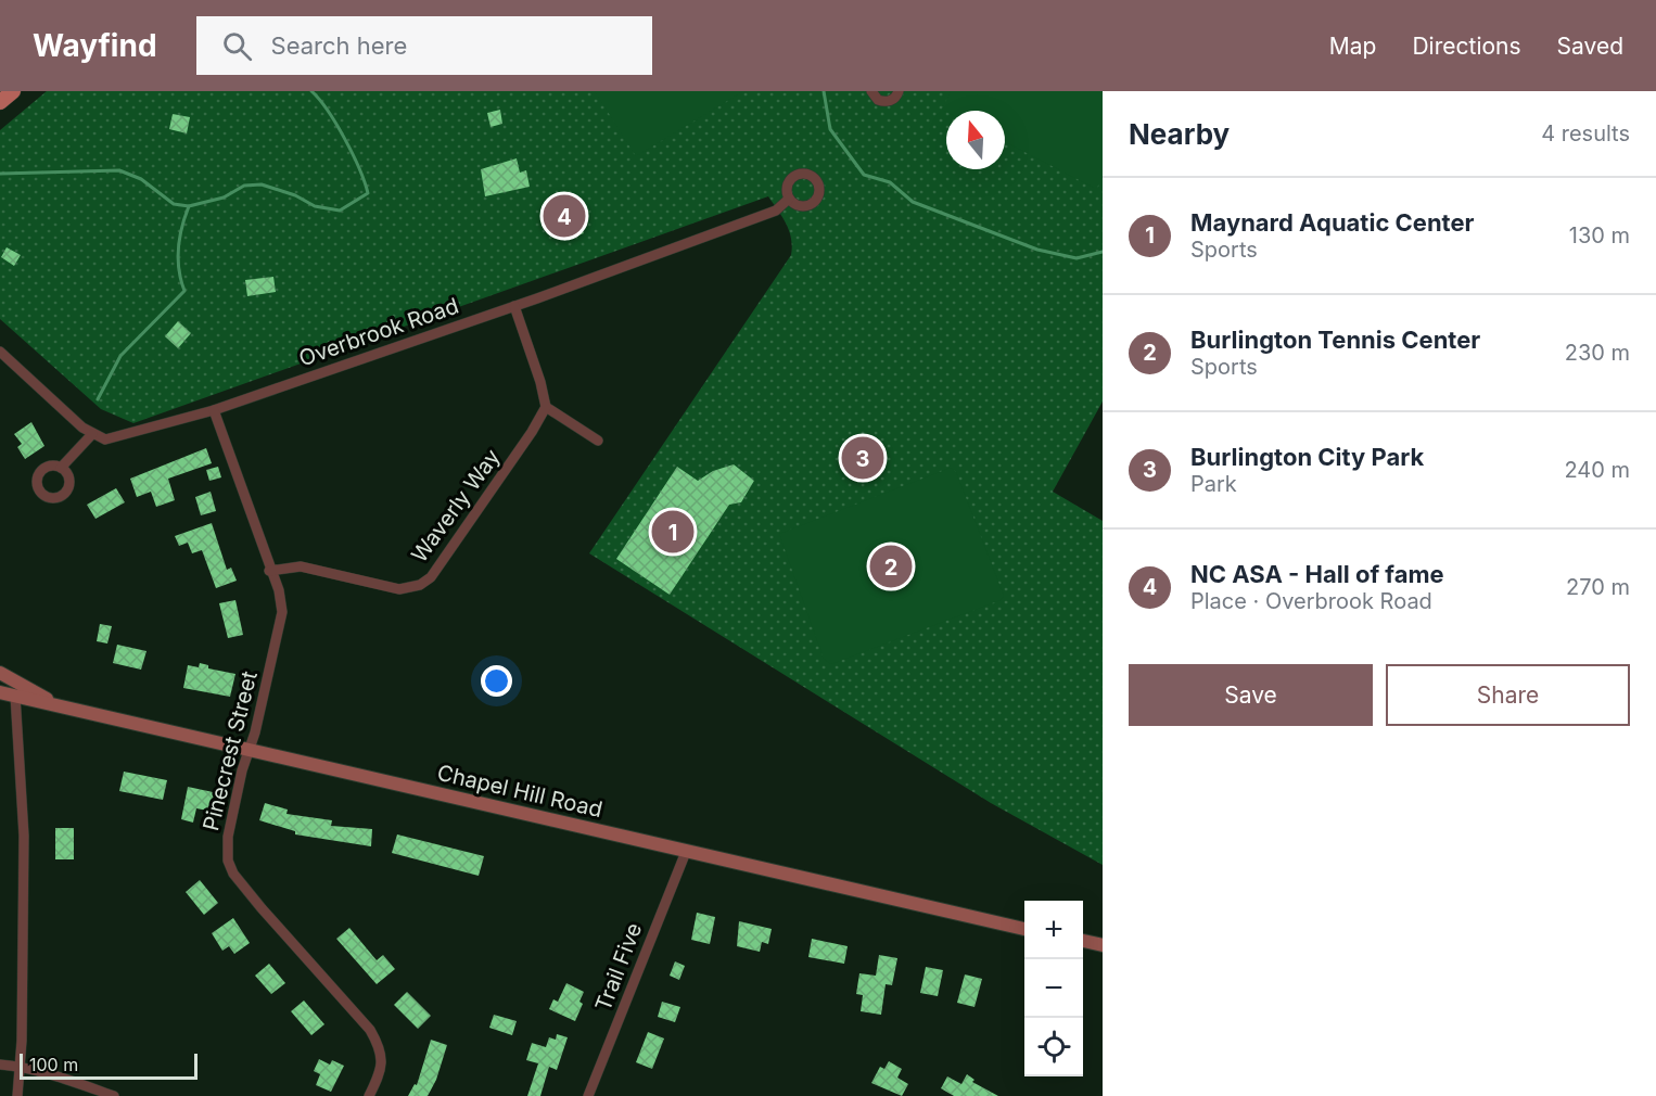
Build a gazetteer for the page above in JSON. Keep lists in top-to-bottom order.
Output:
{
  "streets": {
    "main road": ["Chapel Hill Road"],
    "street": [
      "Overbrook Road",
      "Waverly Way",
      "Pinecrest Street",
      "Trail Five"
    ]
  },
  "crossings": [
    ["Overbrook Road", "Pinecrest Street"],
    ["Waverly Way", "Pinecrest Street"],
    ["Pinecrest Street", "Chapel Hill Road"],
    ["Chapel Hill Road", "Trail Five"]
  ],
  "scale_bar": "100 m",
  "north": "top",
  "page": {
    "header": "Wayfind",
    "search": "Search here",
    "nav": ["Map", "Directions", "Saved"],
    "heading": ["Nearby", "4 results"],
    "list": [
      {
        "mark": "1",
        "name": "Maynard Aquatic Center",
        "note": "Sports",
        "value": "130 m"
      },
      {
        "mark": "2",
        "name": "Burlington Tennis Center",
        "note": "Sports",
        "value": "230 m"
      },
      {
        "mark": "3",
        "name": "Burlington City Park",
        "note": "Park",
        "value": "240 m"
      },
      {
        "mark": "4",
        "name": "NC ASA - Hall of fame",
        "note": "Place · Overbrook Road",
        "value": "270 m"
      }
    ],
    "pins": [
      "4",
      "3",
      "1",
      "2"
    ],
    "buttons": ["Save", "Share"],
    "map_buttons": ["+", "−"],
    "scale": "100 m"
  }
}
